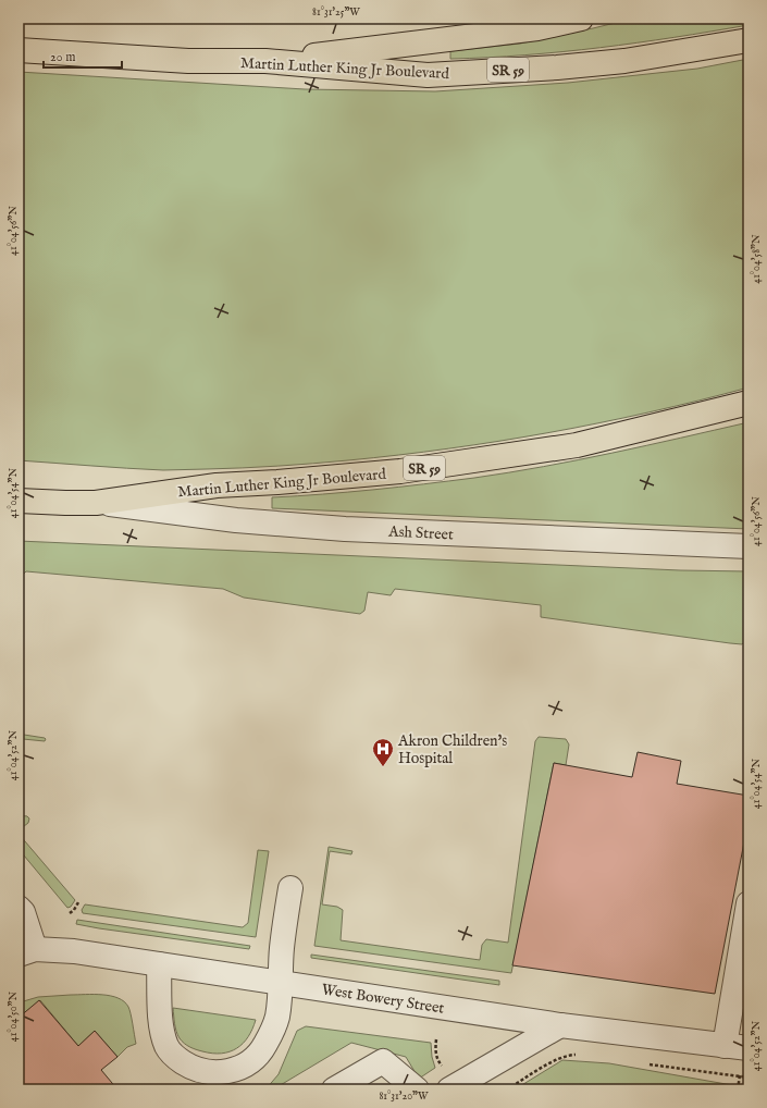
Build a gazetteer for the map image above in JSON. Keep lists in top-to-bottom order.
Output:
{
  "streets": {
    "main road": ["Martin Luther King Jr Boulevard", "SR 59"],
    "street": ["Ash Street", "West Bowery Street"]
  },
  "crossings": [
    ["Martin Luther King Jr Boulevard", "SR 59"],
    ["Martin Luther King Jr Boulevard", "Ash Street"]
  ],
  "places": {
    "hospital": ["Akron Children's Hospital"]
  },
  "scale_bar": "20 m",
  "coordinates": [
    "81°31'25\"W",
    "41°04'56\"N",
    "41°04'58\"N",
    "41°04'54\"N",
    "41°04'52\"N",
    "41°04'50\"N",
    "81°31'20\"W"
  ]
}
